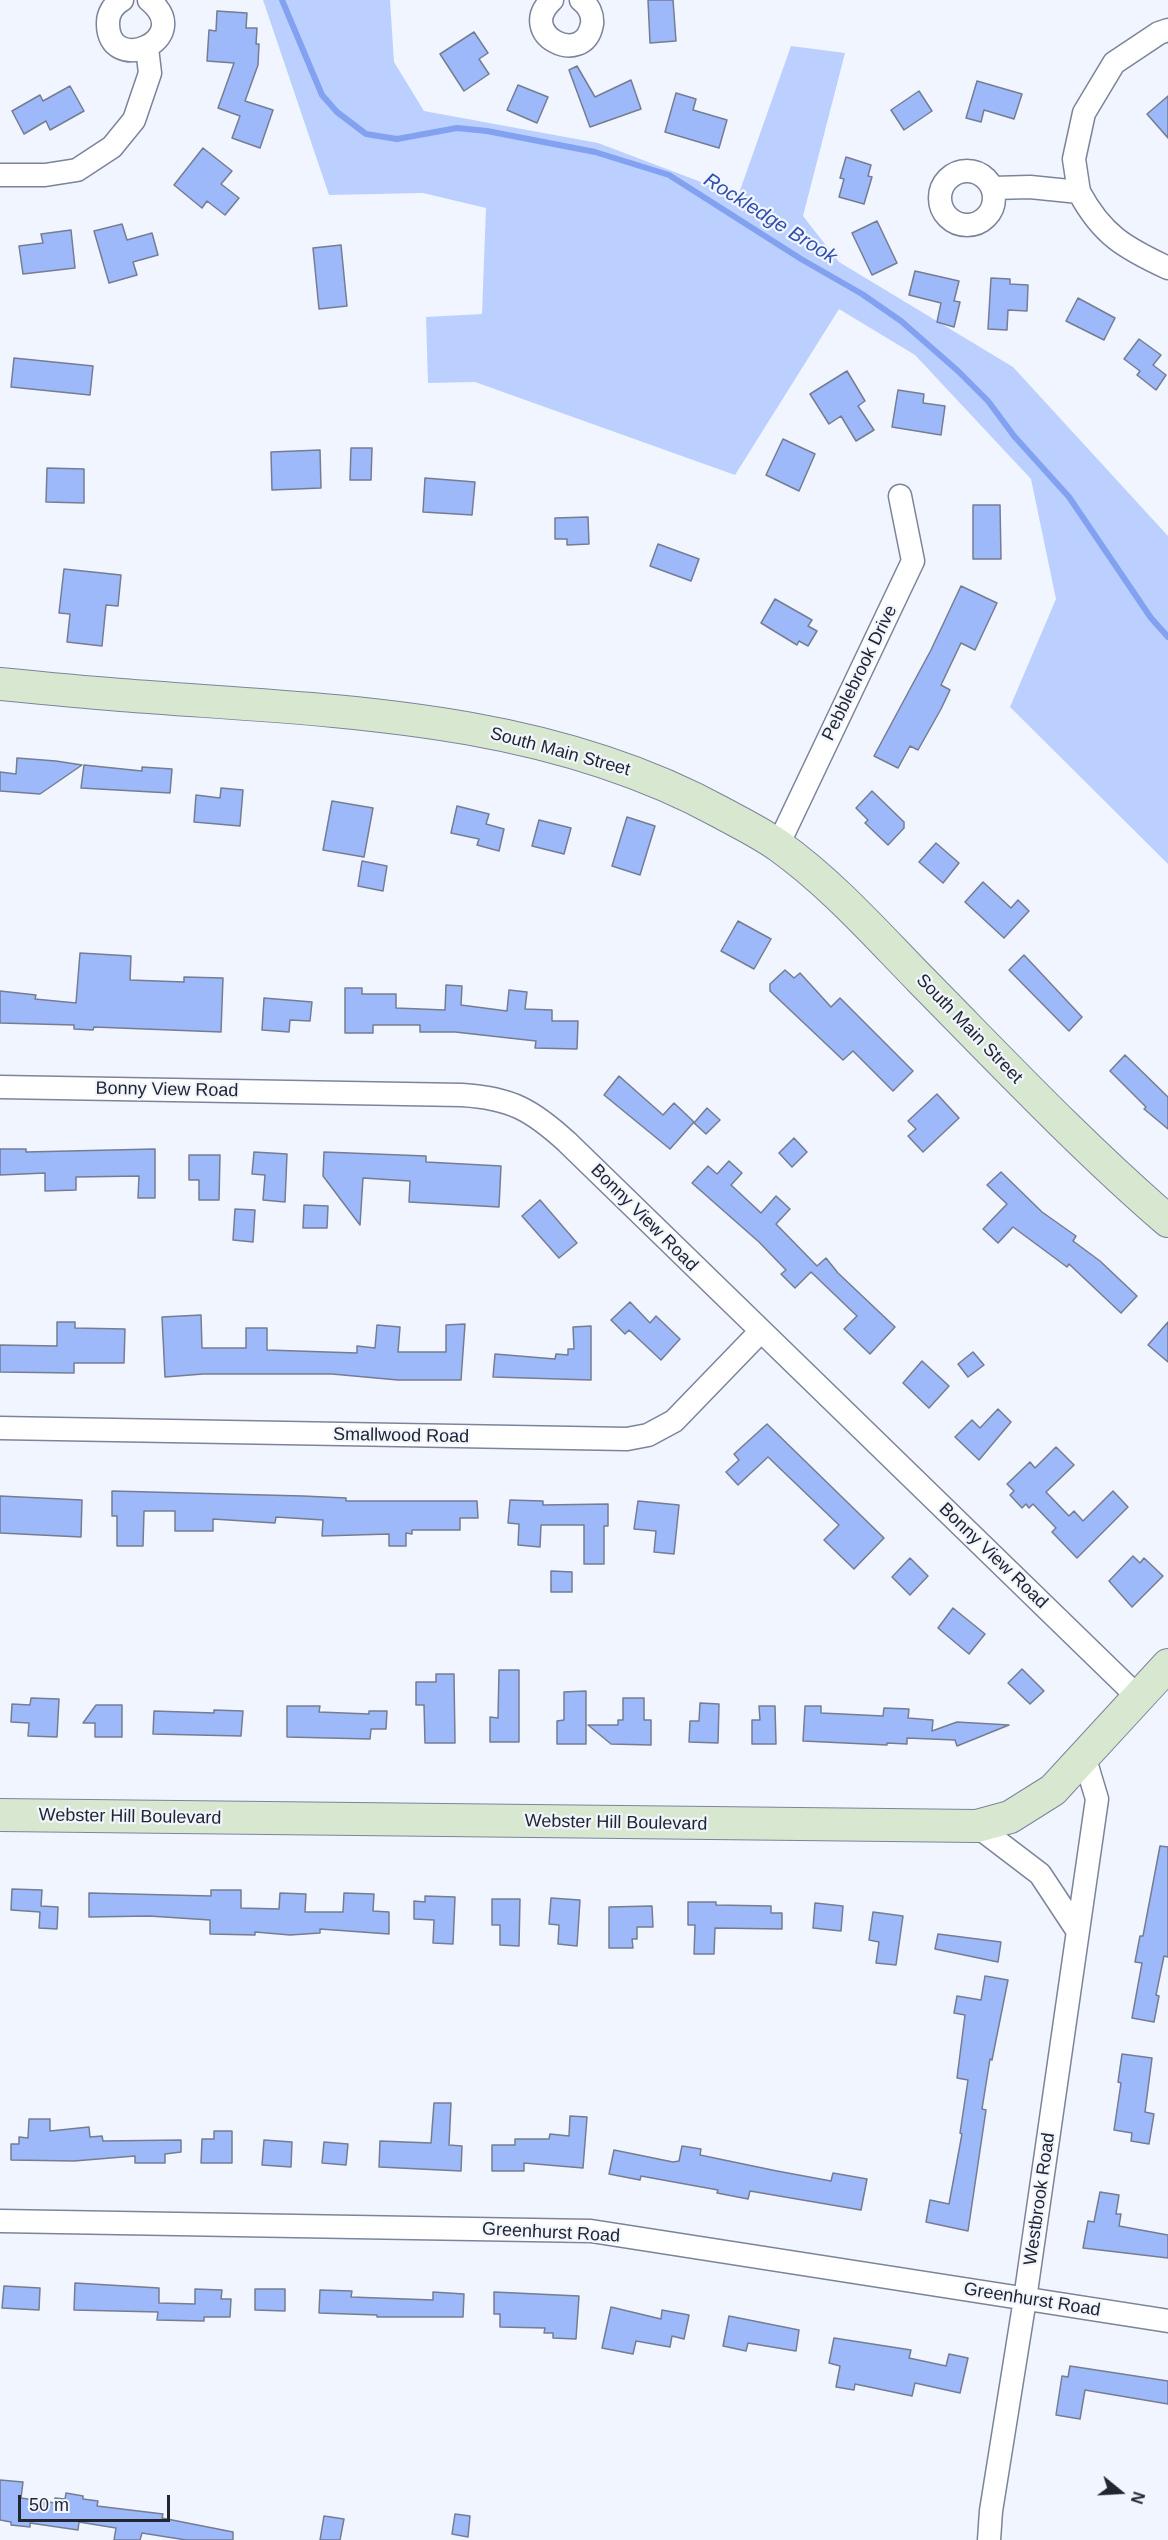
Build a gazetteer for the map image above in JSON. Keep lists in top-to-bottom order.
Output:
{
  "streets": {
    "main road": ["South Main Street", "Webster Hill Boulevard"],
    "street": [
      "Pebblebrook Drive",
      "Bonny View Road",
      "Smallwood Road",
      "Westbrook Road",
      "Greenhurst Road"
    ]
  },
  "crossings": [
    ["Pebblebrook Drive", "South Main Street"],
    ["Bonny View Road", "Smallwood Road"],
    ["Bonny View Road", "Webster Hill Boulevard"],
    ["Webster Hill Boulevard", "Westbrook Road"],
    ["Westbrook Road", "Greenhurst Road"]
  ],
  "water": ["Rockledge Brook"],
  "scale_bar": "50 m",
  "north": "right"
}
